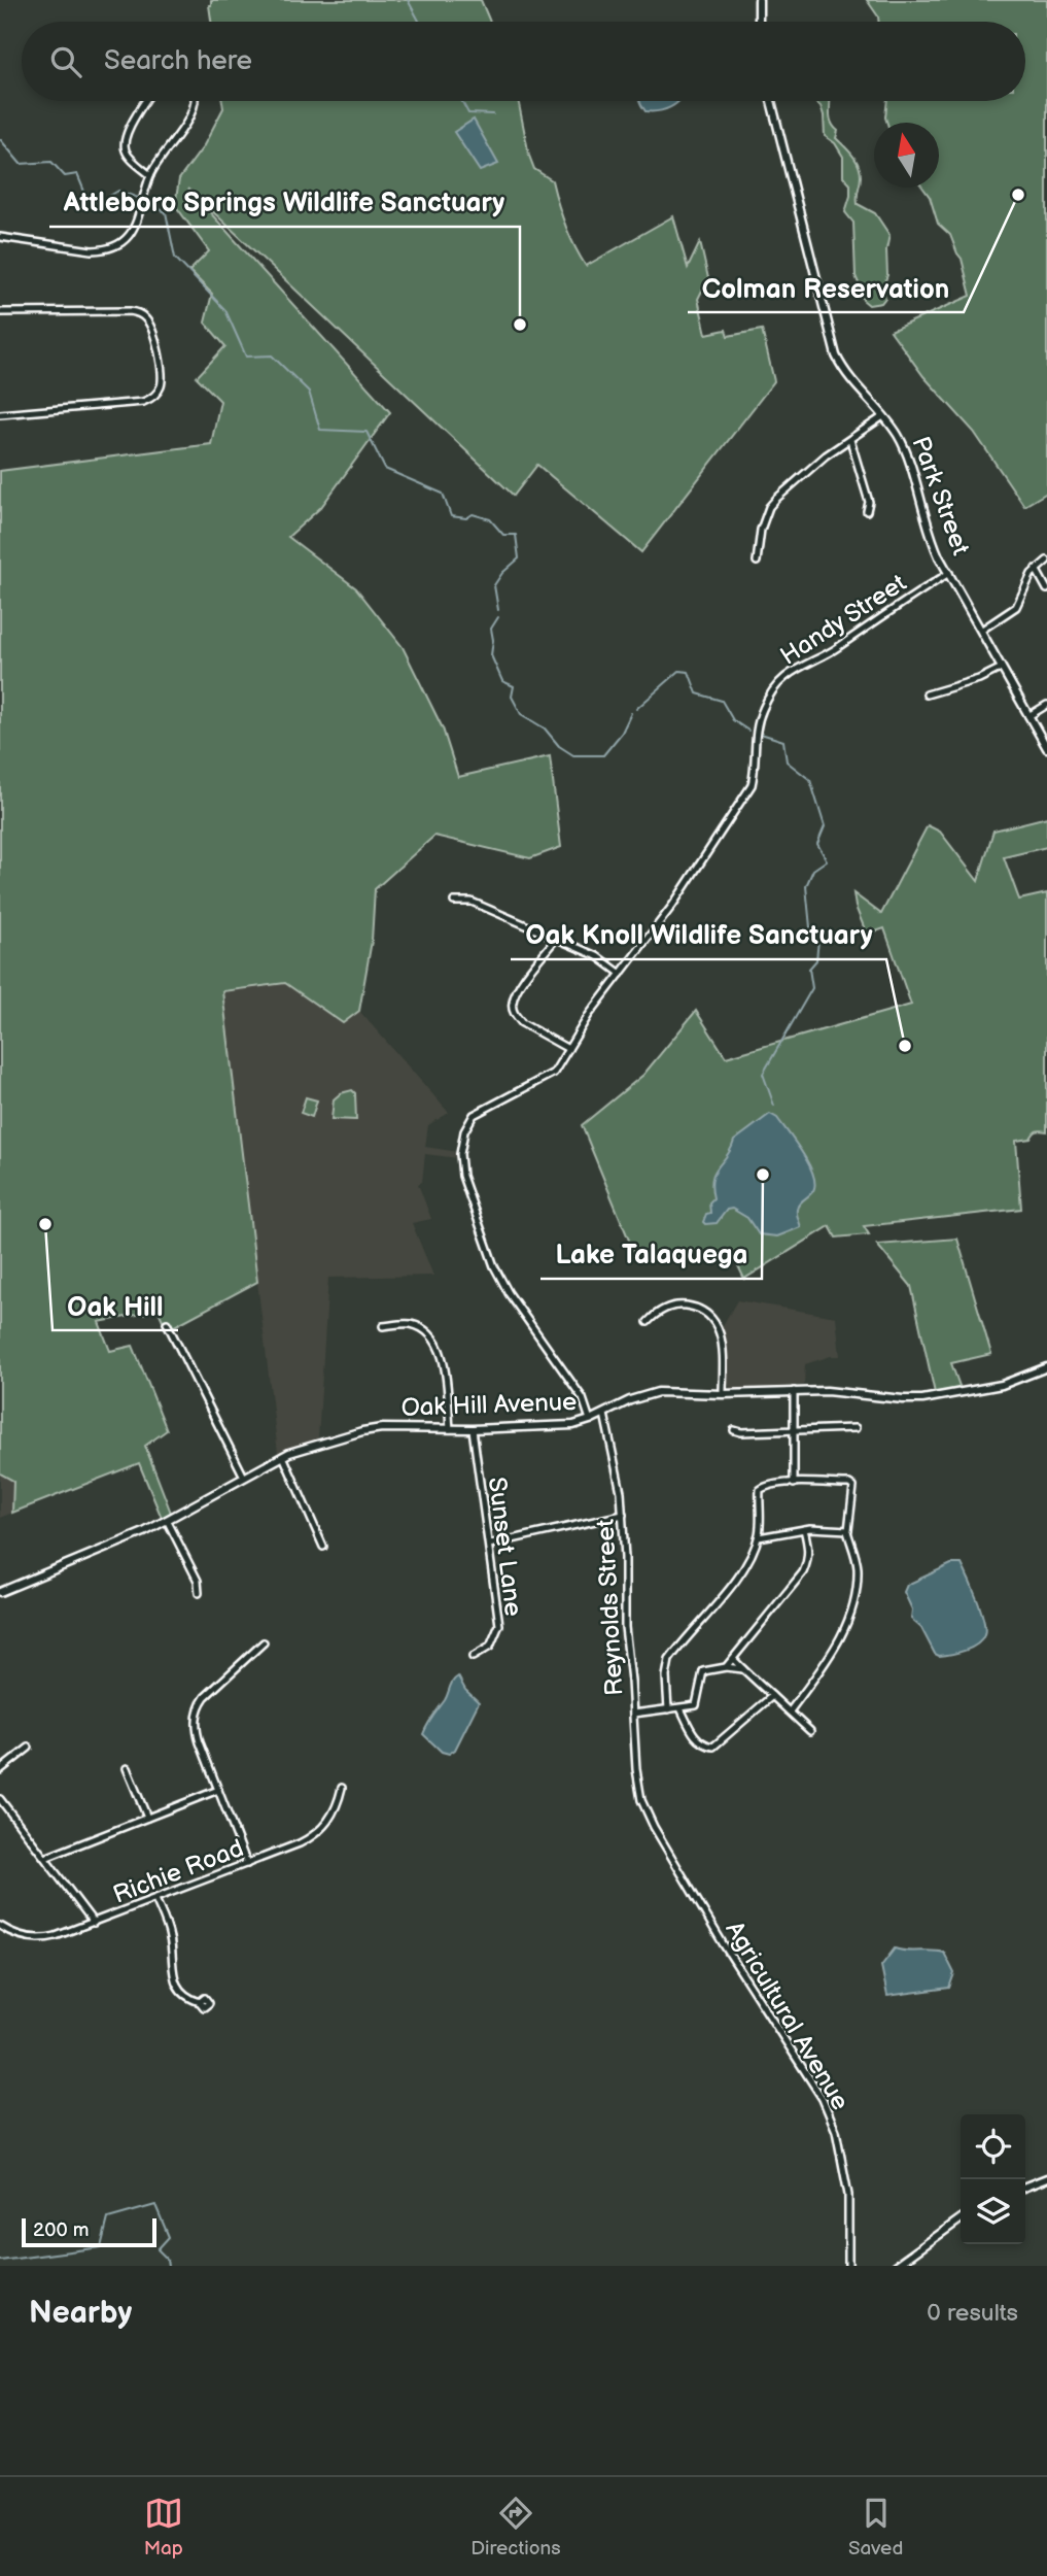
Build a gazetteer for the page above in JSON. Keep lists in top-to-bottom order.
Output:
{
  "streets": {
    "main road": ["Park Street", "Oak Hill Avenue"],
    "street": [
      "Handy Street",
      "Sunset Lane",
      "Reynolds Street",
      "Richie Road",
      "Agricultural Avenue"
    ]
  },
  "crossings": [
    ["Park Street", "Handy Street"],
    ["Handy Street", "Oak Hill Avenue"],
    ["Oak Hill Avenue", "Sunset Lane"],
    ["Oak Hill Avenue", "Reynolds Street"],
    ["Reynolds Street", "Agricultural Avenue"]
  ],
  "places": [
    "Colman Reservation",
    "Attleboro Springs Wildlife Sanctuary",
    "Oak Knoll Wildlife Sanctuary",
    "Lake Talaquega",
    "Oak Hill"
  ],
  "scale_bar": "200 m",
  "north": "top",
  "page": {
    "search": "Search here",
    "scale": "200 m",
    "heading": ["Nearby", "0 results"],
    "nav": ["Map", "Directions", "Saved"]
  }
}
